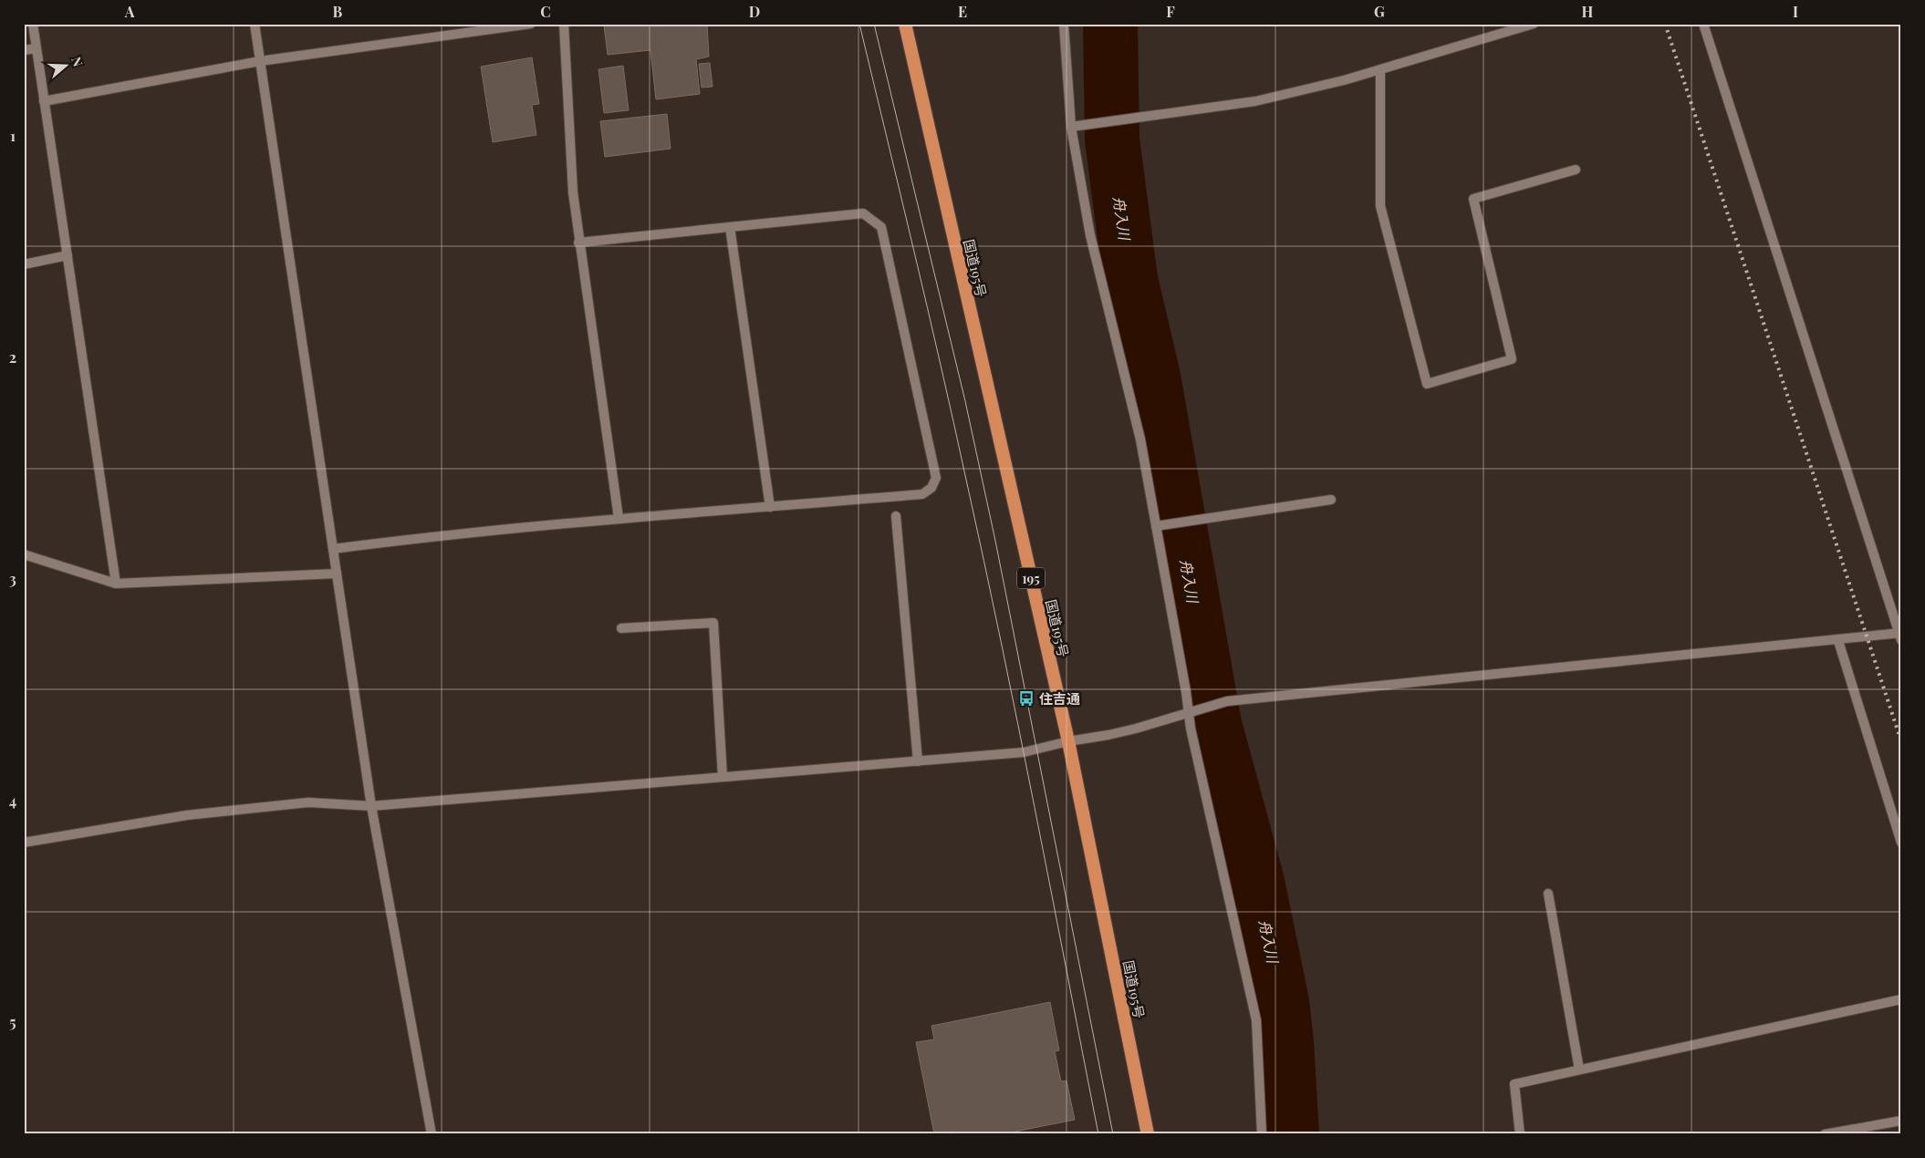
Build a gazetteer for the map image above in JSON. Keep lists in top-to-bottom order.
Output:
{
  "streets": {
    "highway": ["国道195号", "195"]
  },
  "water": ["舟入川"],
  "places": {
    "bus stop": ["住吉通"]
  },
  "north": "right",
  "grid": {
    "columns": [
      "A",
      "B",
      "C",
      "D",
      "E",
      "F",
      "G",
      "H",
      "I"
    ],
    "rows": [
      "1",
      "2",
      "3",
      "4",
      "5"
    ]
  }
}
